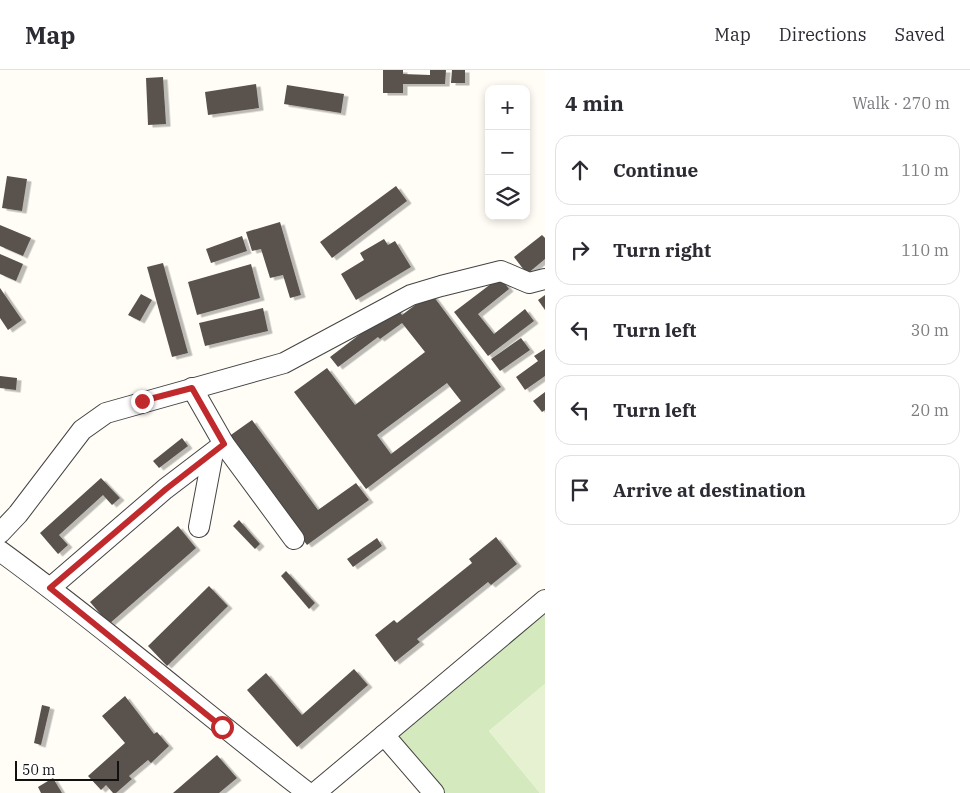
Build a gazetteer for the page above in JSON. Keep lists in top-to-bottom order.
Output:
{
  "scale_bar": "50 m",
  "page": {
    "header": "Map",
    "nav": ["Map", "Directions", "Saved"],
    "heading": ["4 min", "Walk · 270 m"],
    "map_buttons": ["+", "−"],
    "list": [
      ["Continue", "110 m"],
      ["Turn right", "110 m"],
      ["Turn left", "30 m"],
      ["Turn left", "20 m"],
      "Arrive at destination"
    ],
    "scale": "50 m"
  }
}
